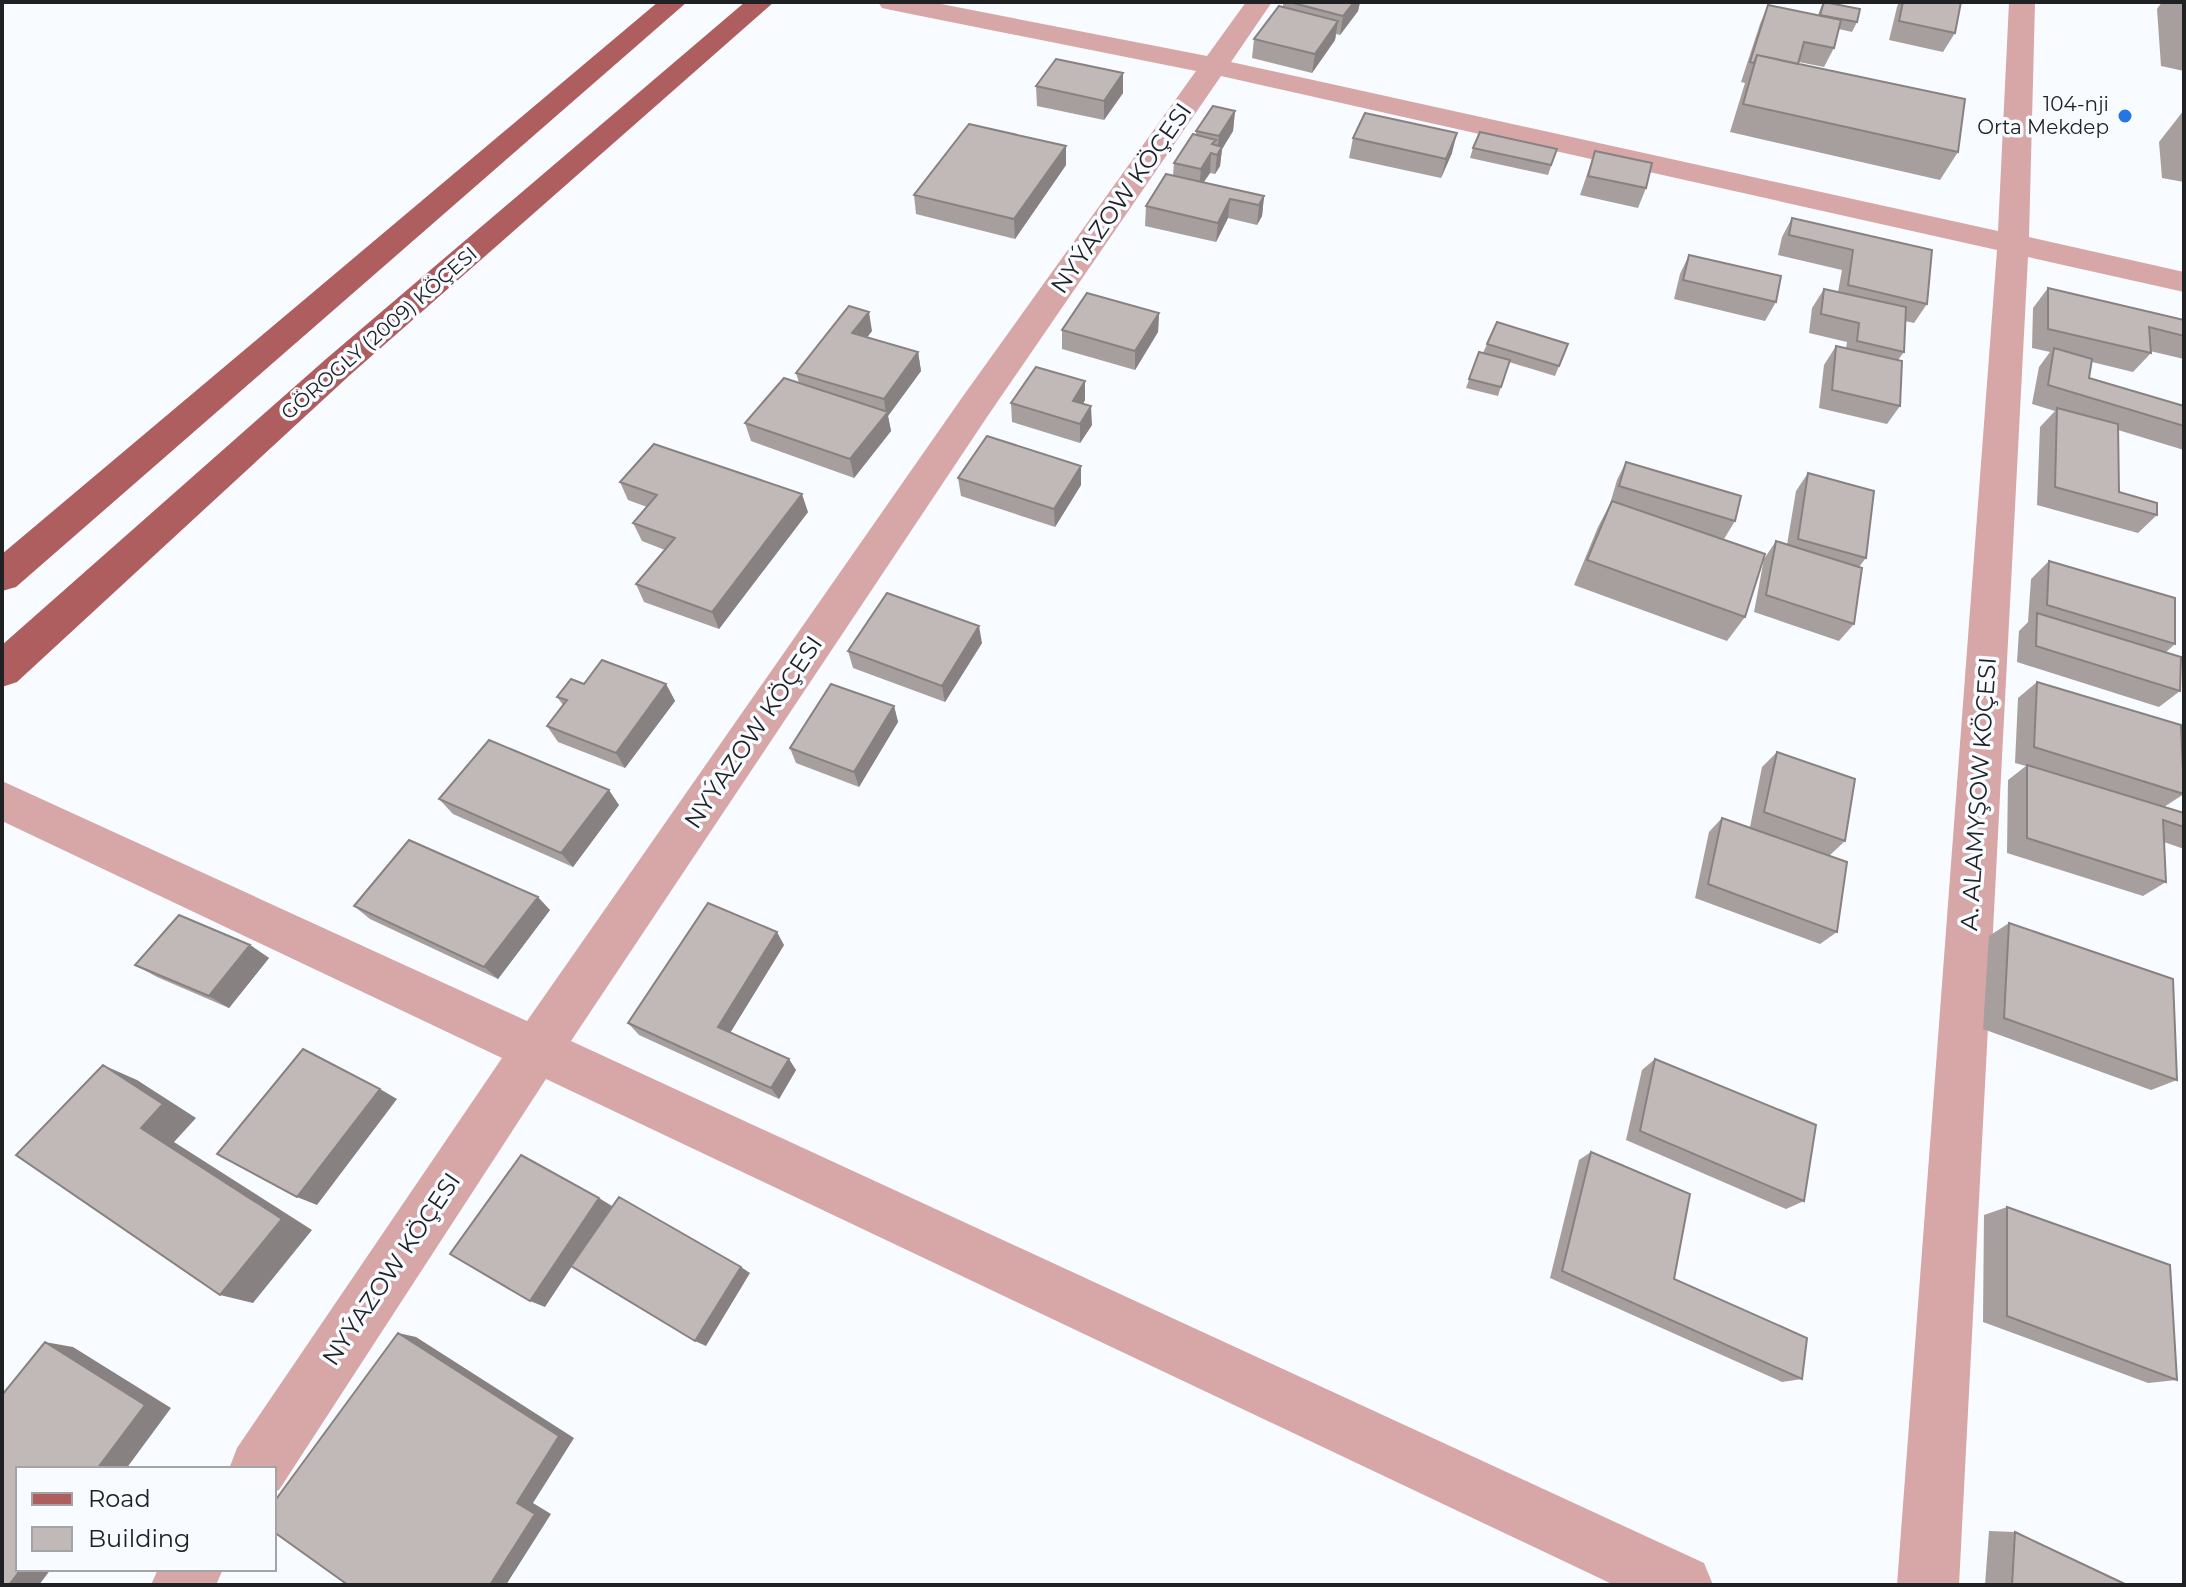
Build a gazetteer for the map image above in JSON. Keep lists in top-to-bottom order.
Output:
{
  "streets": {
    "main road": ["GÖROGLY (2009) KÖÇESI"],
    "street": ["NYÝAZOW KÖÇESI", "A. ALAMYŞOW KÖÇESI"]
  },
  "places": ["104-nji Orta Mekdep"],
  "legend": ["Road", "Building"]
}
